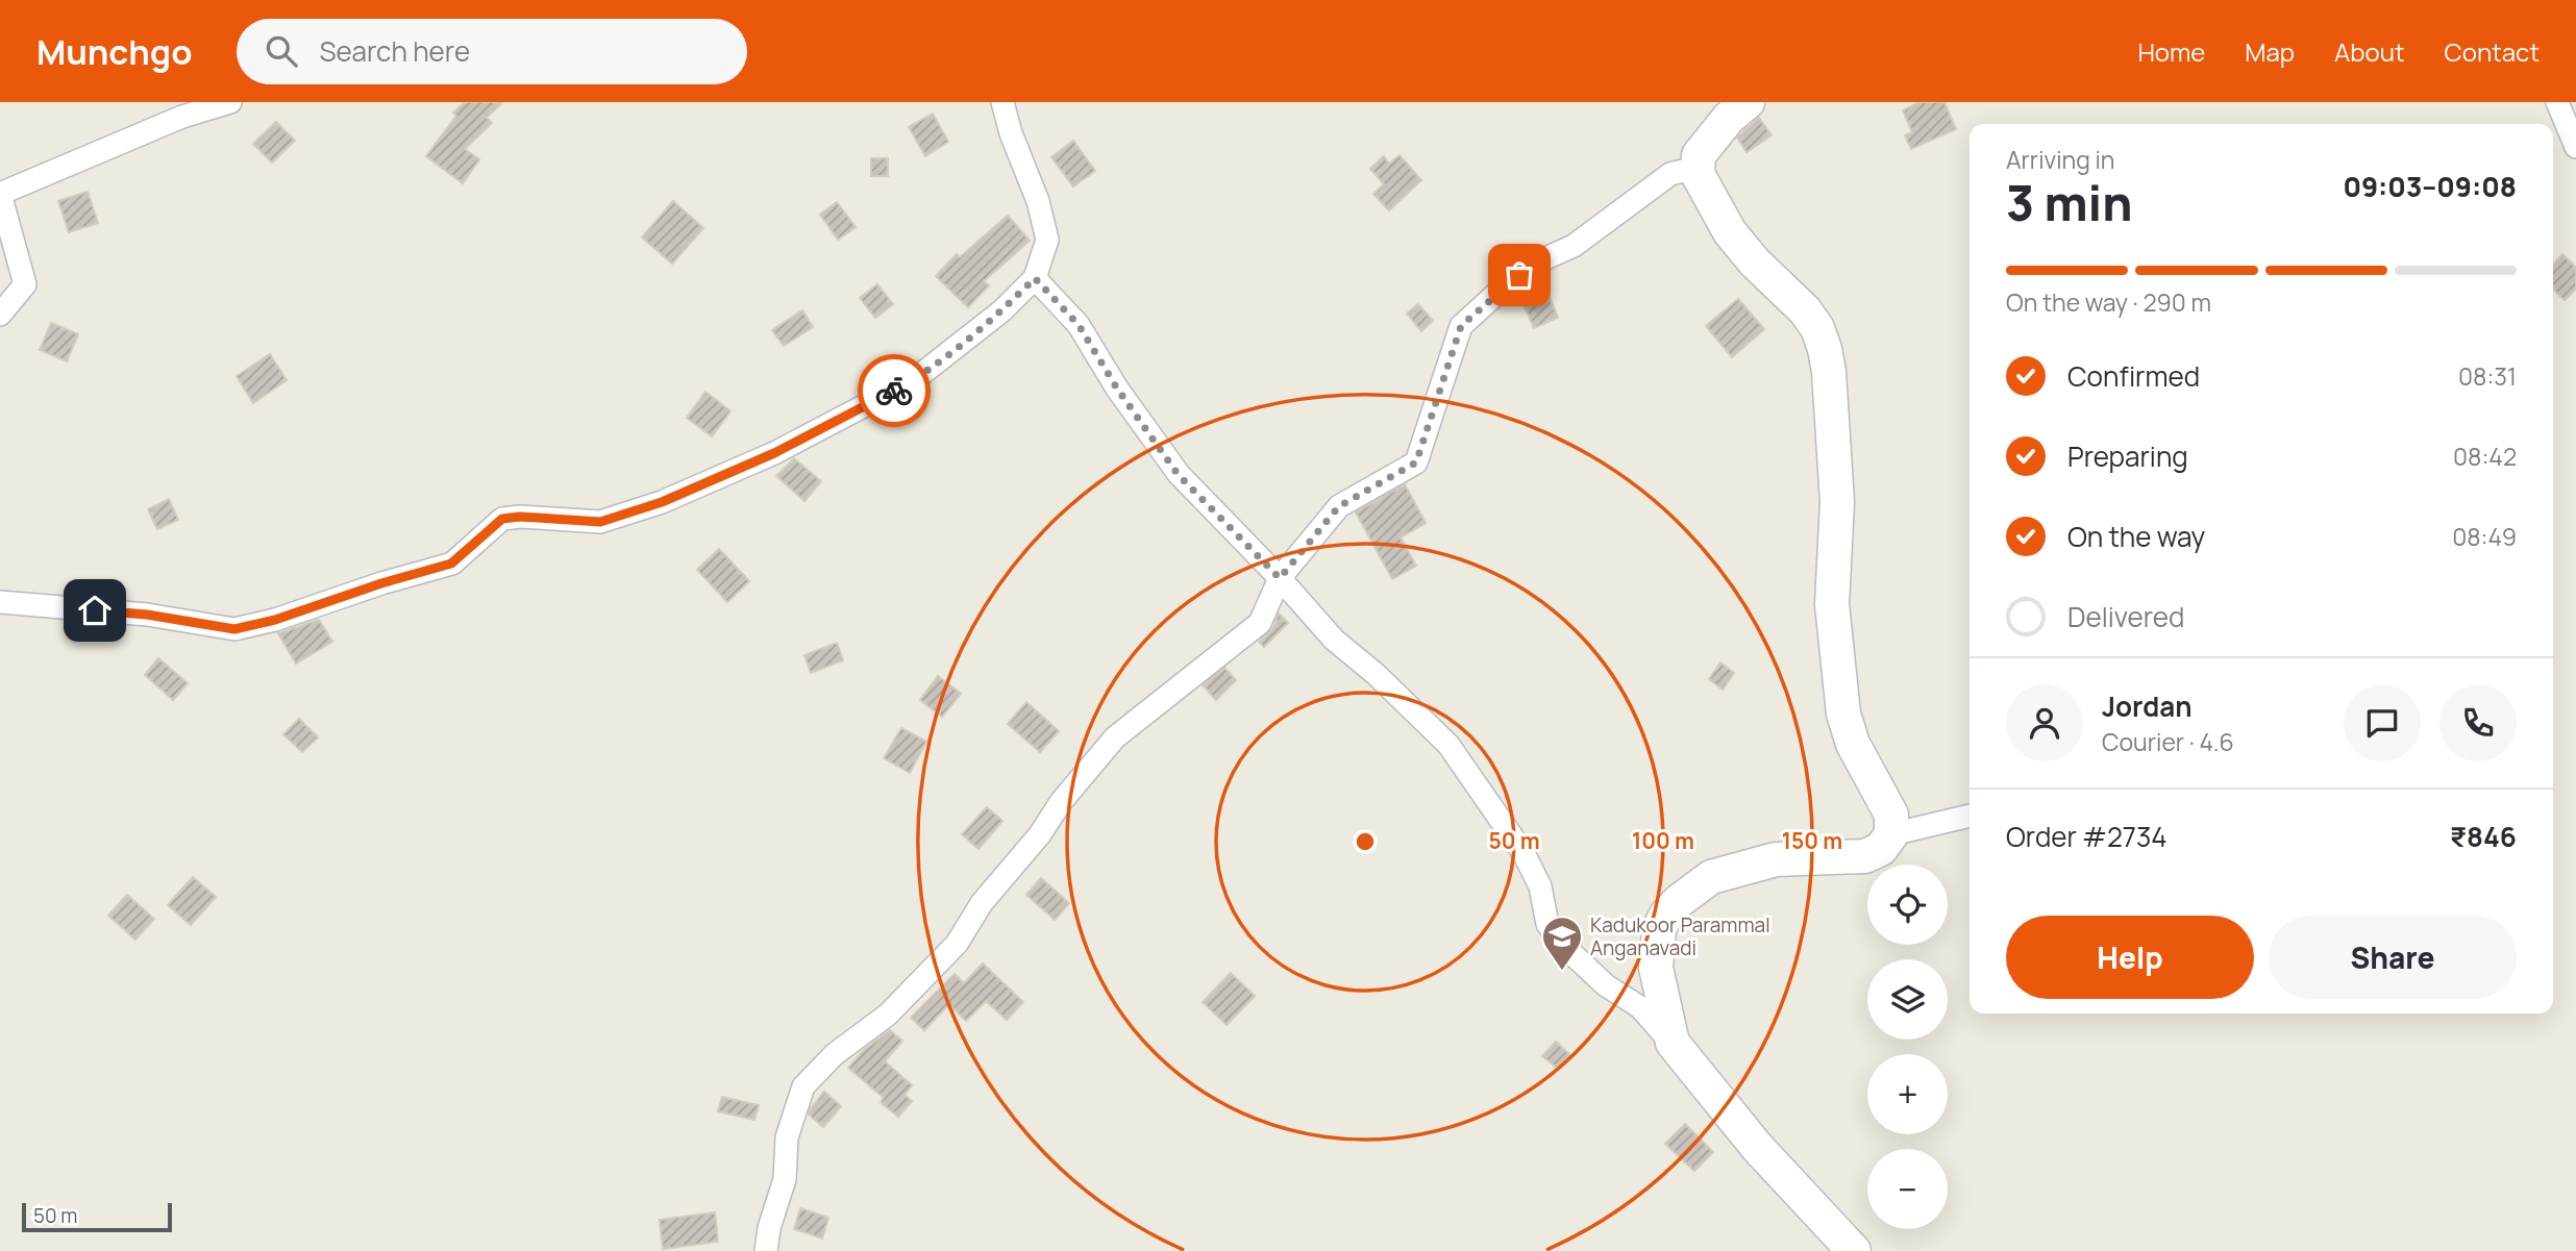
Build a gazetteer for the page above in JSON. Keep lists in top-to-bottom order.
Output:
{
  "places": {
    "school or university": ["Kadukoor Parammal Anganavadi"]
  },
  "scale_bar": "50 m",
  "page": {
    "header": "Munchgo",
    "search": "Search here",
    "nav": [
      "Home",
      "Map",
      "About",
      "Contact"
    ],
    "heading": ["3 min", "Arriving in", "09:03–09:08"],
    "panel": [
      "Jordan",
      "Courier · 4.6",
      "Order #2734",
      "₹846"
    ],
    "bar": "On the way · 290 m",
    "list": [
      ["Confirmed", "08:31"],
      ["Preparing", "08:42"],
      ["On the way", "08:49"],
      "Delivered"
    ],
    "map_buttons": ["+", "−"],
    "buttons": ["Help", "Share"],
    "scale": "50 m"
  },
  "rings": ["50 m", "100 m", "150 m"]
}
